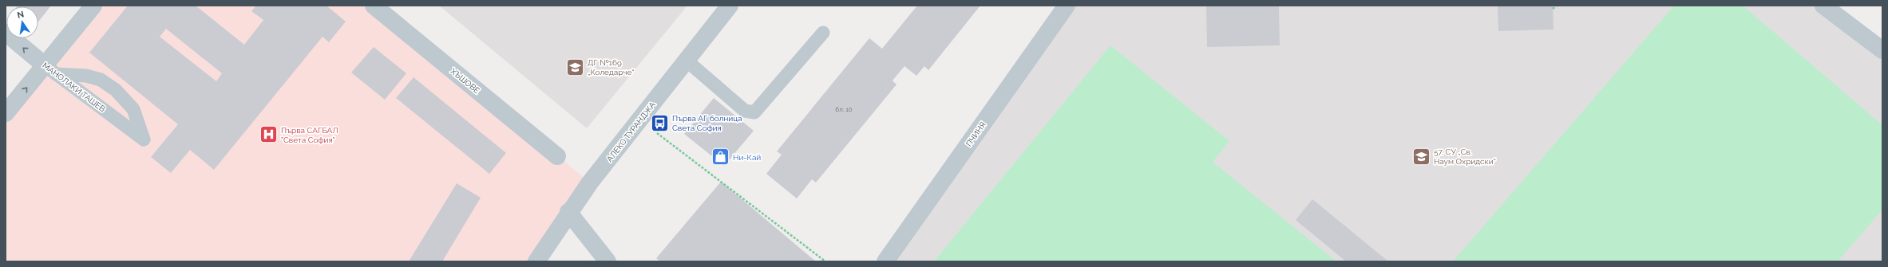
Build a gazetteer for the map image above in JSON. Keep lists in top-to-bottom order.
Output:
{
  "streets": {
    "street": [
      "ХЪШОВЕ",
      "МАНОЛАКИ ТАШЕВ",
      "АЛЕКО ТУРАНДЖА",
      "ПЧИНЯ"
    ]
  },
  "places": {
    "school or university": ["ДГ №169 „Коледарче“", "57. СУ „Св. Наум Охридски“"],
    "bus stop": ["Първа АГ болница Света София"],
    "hospital": ["Първа САГБАЛ \"Света София\""],
    "shop": ["Ни-Кай"]
  },
  "house_numbers": ["бл. 10"],
  "north": "top"
}
